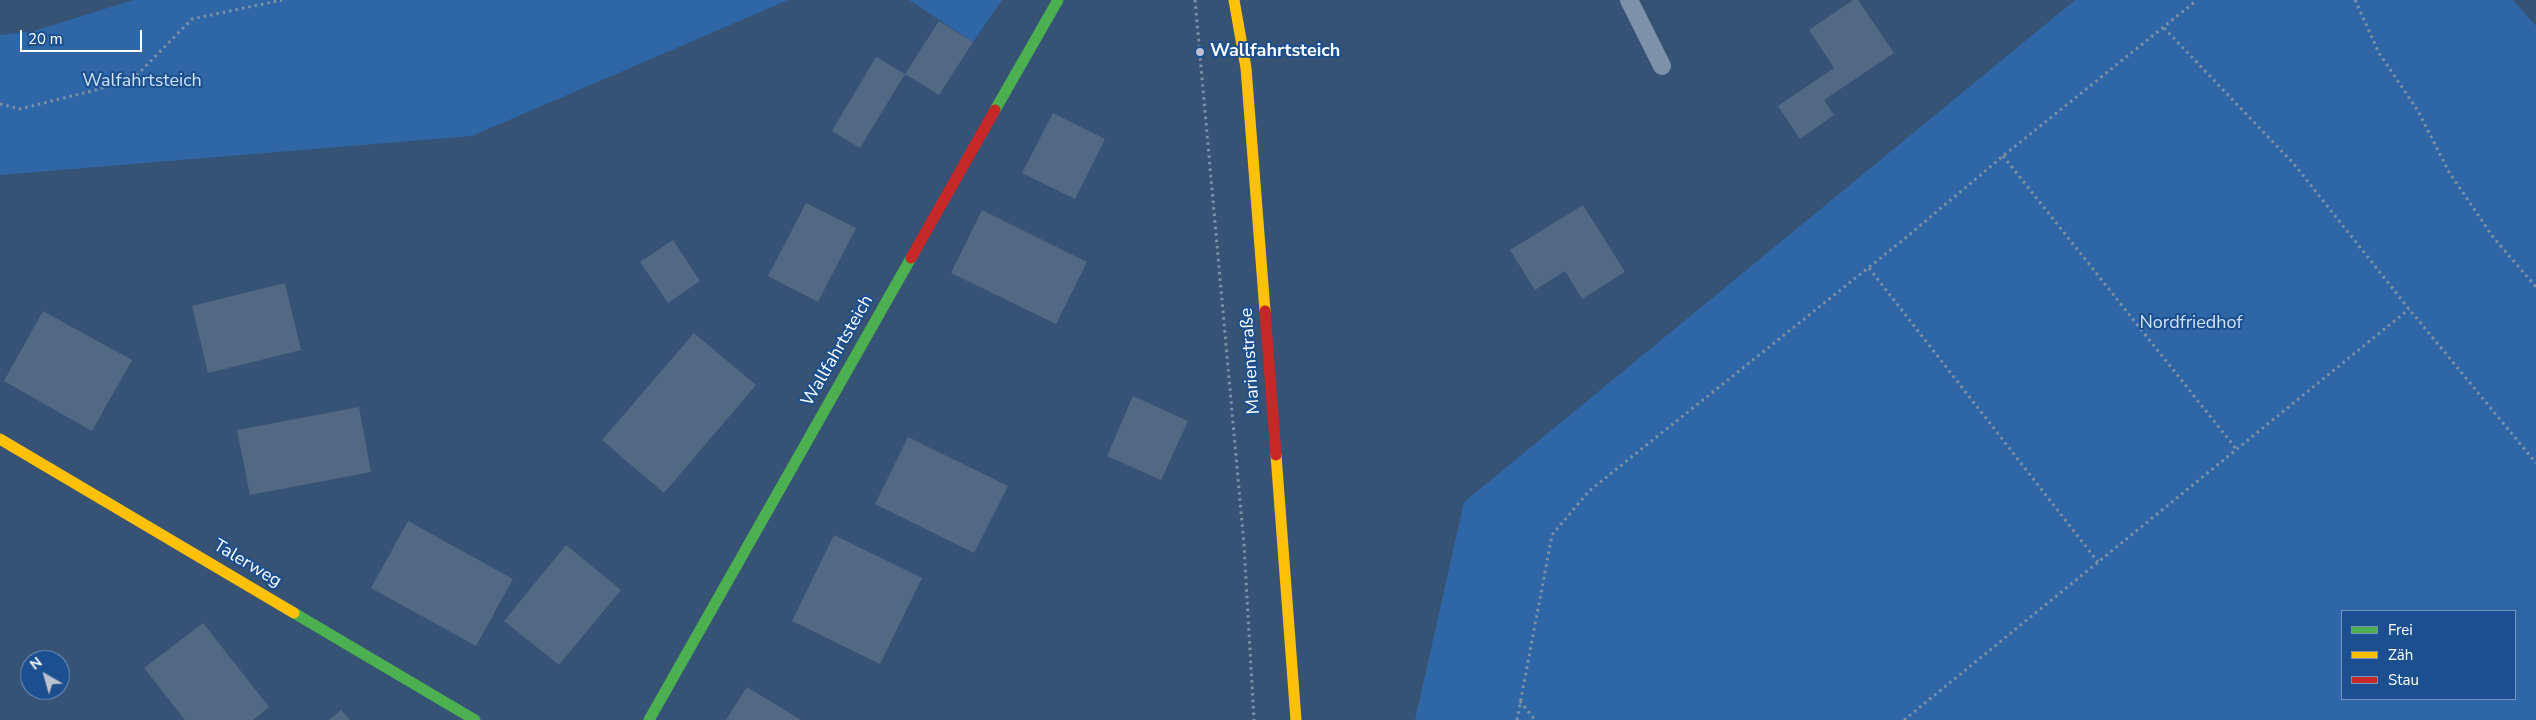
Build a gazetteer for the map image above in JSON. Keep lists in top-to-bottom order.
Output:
{
  "streets": {
    "street": ["Wallfahrtsteich", "Marienstraße", "Talerweg"]
  },
  "parks": ["Walfahrtsteich", "Nordfriedhof"],
  "places": ["Wallfahrtsteich"],
  "legend": ["Frei", "Zäh", "Stau"],
  "scale_bar": "20 m",
  "north": "top left"
}
